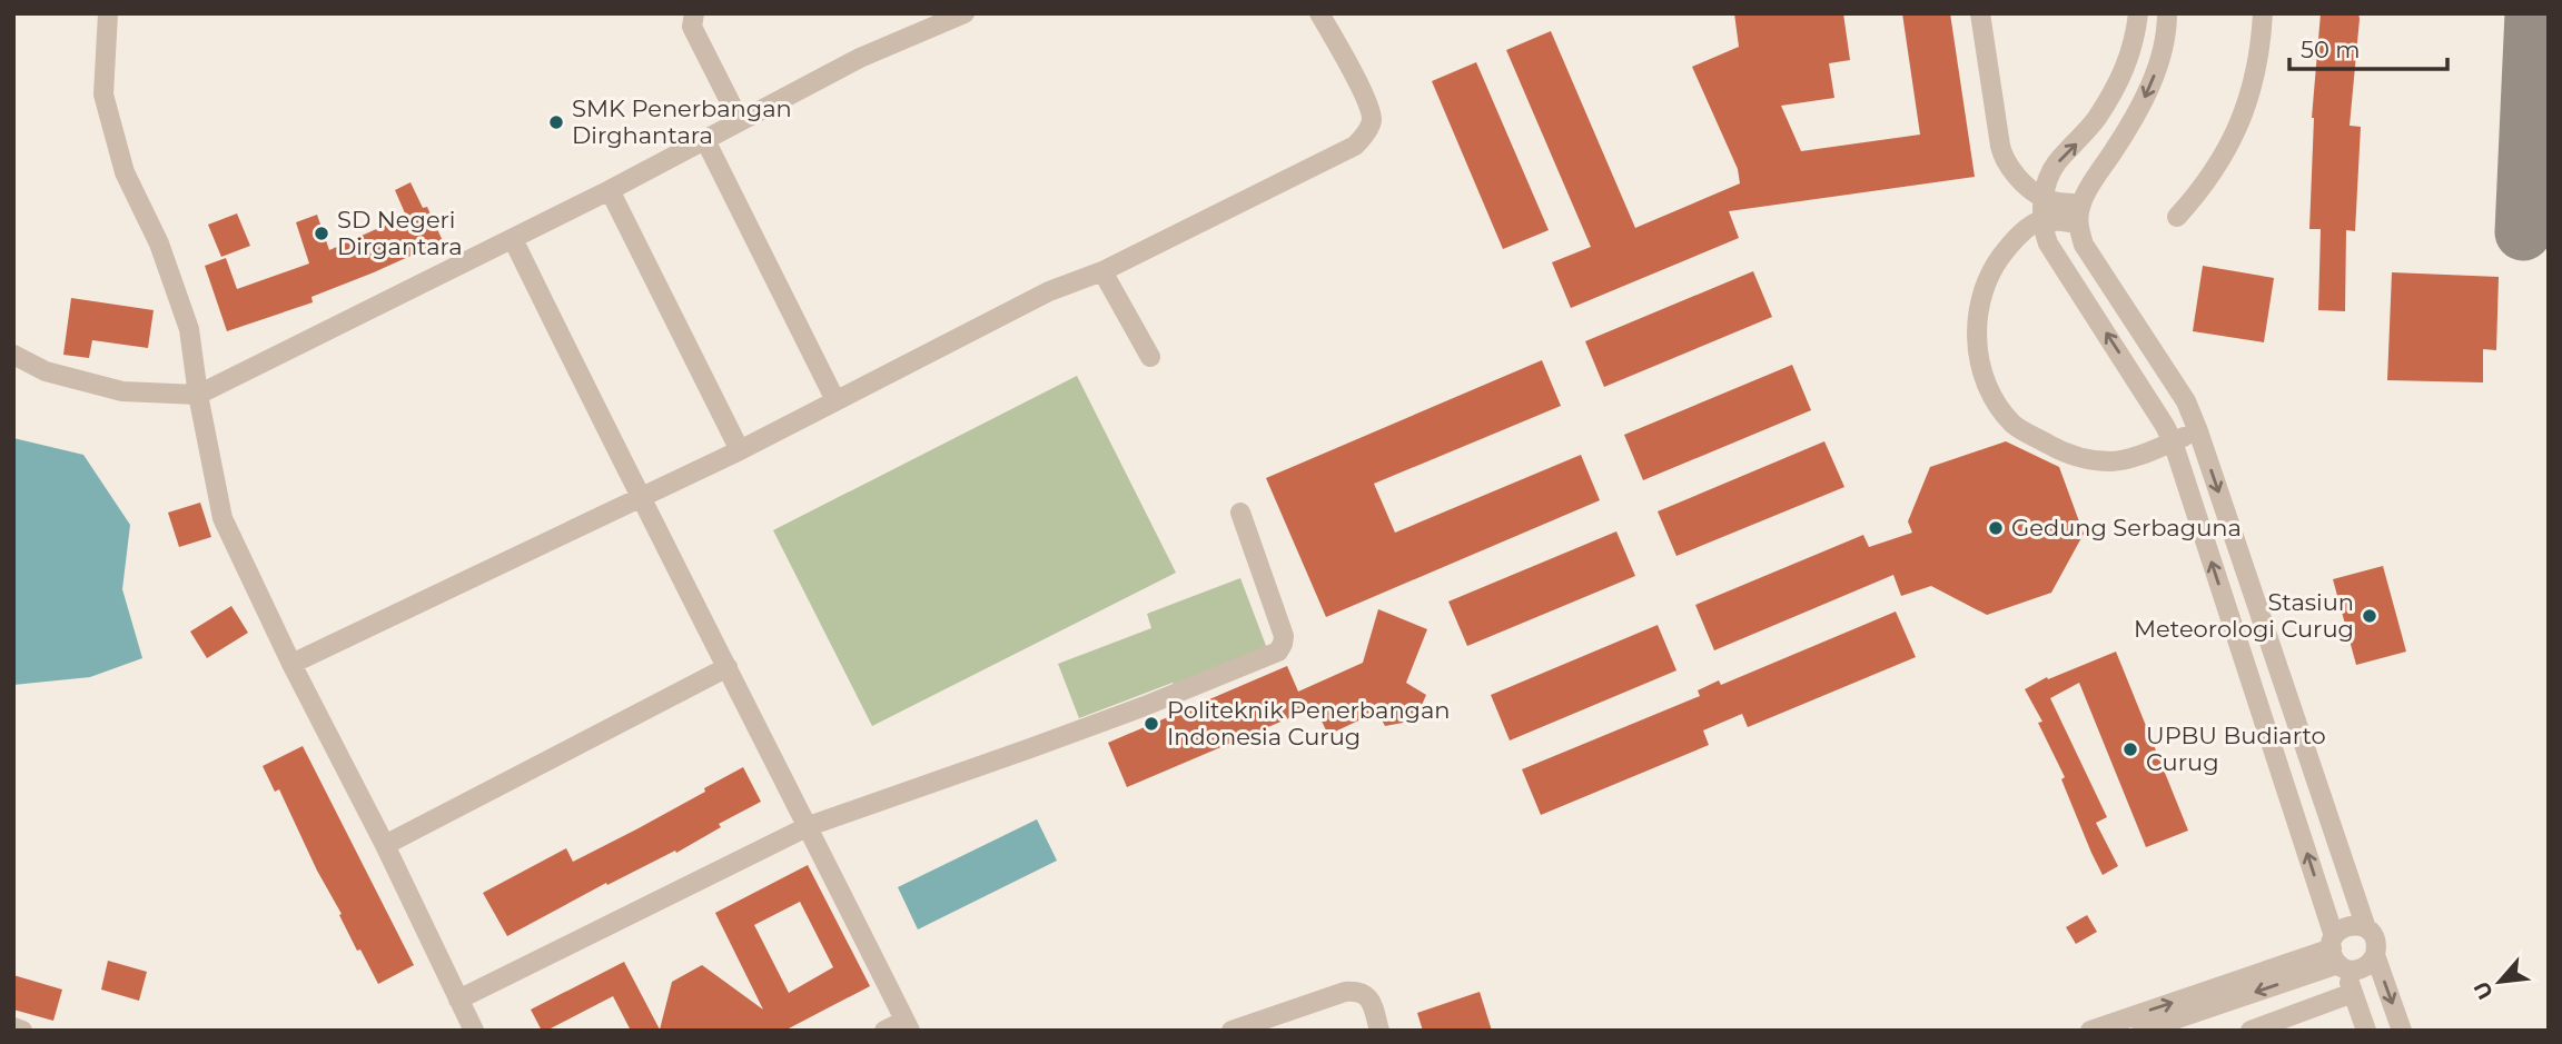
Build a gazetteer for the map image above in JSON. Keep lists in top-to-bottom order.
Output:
{
  "places": [
    "SMK Penerbangan Dirghantara",
    "SD Negeri Dirgantara",
    "Gedung Serbaguna",
    "Stasiun Meteorologi Curug",
    "Politeknik Penerbangan Indonesia Curug",
    "UPBU Budiarto Curug"
  ],
  "scale_bar": "50 m",
  "north": "bottom left"
}
